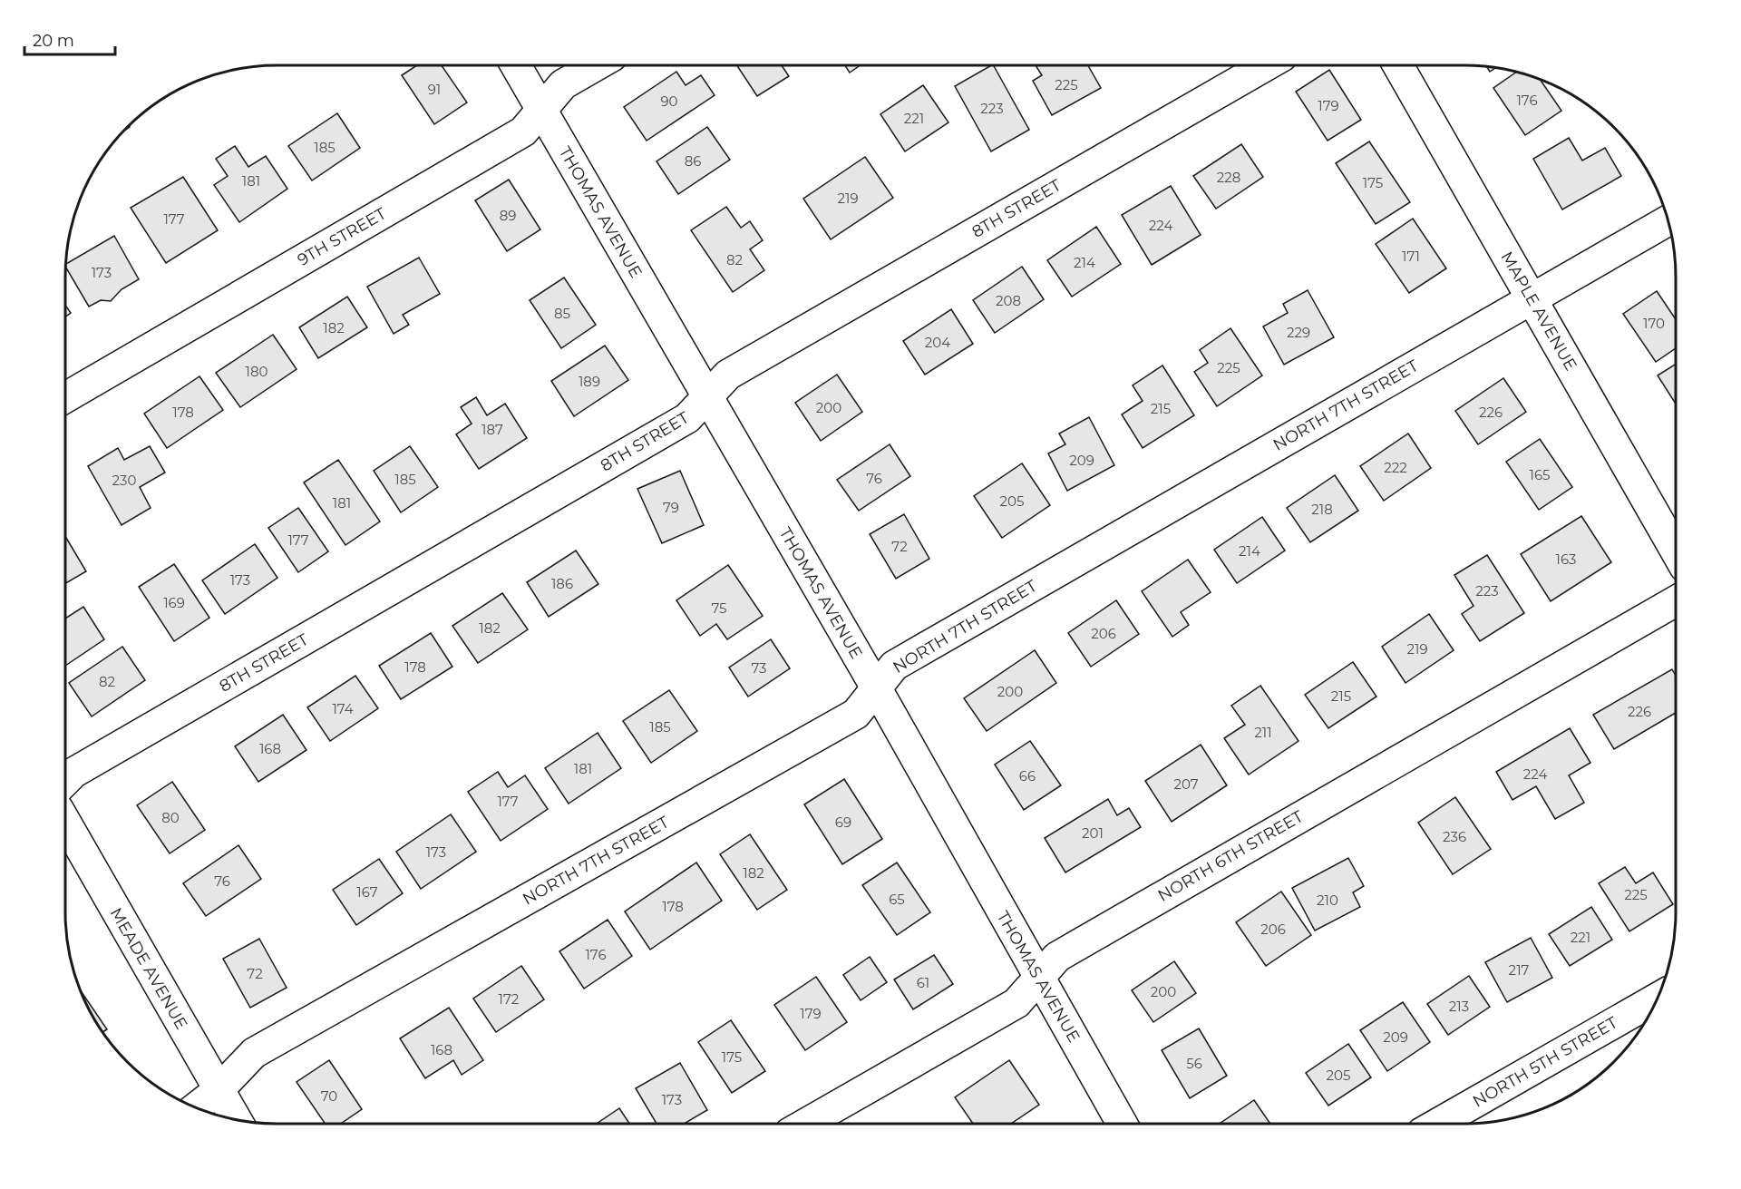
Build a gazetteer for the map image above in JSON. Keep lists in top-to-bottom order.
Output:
{
  "streets": {
    "street": [
      "8TH STREET",
      "THOMAS AVENUE",
      "9TH STREET",
      "MAPLE AVENUE",
      "NORTH 7TH STREET",
      "NORTH 6TH STREET",
      "MEADE AVENUE",
      "NORTH 5TH STREET"
    ]
  },
  "crossings": [
    ["8TH STREET", "THOMAS AVENUE"],
    ["THOMAS AVENUE", "9TH STREET"],
    ["THOMAS AVENUE", "NORTH 7TH STREET"],
    ["THOMAS AVENUE", "NORTH 6TH STREET"],
    ["MAPLE AVENUE", "NORTH 7TH STREET"],
    ["NORTH 7TH STREET", "MEADE AVENUE"]
  ],
  "house_numbers": [
    "225",
    "91",
    "176",
    "90",
    "179",
    "223",
    "221",
    "185",
    "86",
    "228",
    "181",
    "175",
    "219",
    "89",
    "177",
    "224",
    "171",
    "82",
    "214",
    "173",
    "208",
    "85",
    "170",
    "182",
    "229",
    "204",
    "225",
    "180",
    "189",
    "200",
    "215",
    "178",
    "226",
    "187",
    "209",
    "222",
    "165",
    "76",
    "185",
    "230",
    "205",
    "181",
    "79",
    "218",
    "177",
    "72",
    "214",
    "163",
    "173",
    "186",
    "223",
    "169",
    "75",
    "182",
    "206",
    "219",
    "178",
    "73",
    "82",
    "200",
    "215",
    "174",
    "226",
    "185",
    "211",
    "168",
    "181",
    "224",
    "66",
    "207",
    "177",
    "80",
    "69",
    "201",
    "236",
    "173",
    "182",
    "76",
    "167",
    "225",
    "65",
    "210",
    "178",
    "206",
    "221",
    "176",
    "217",
    "72",
    "61",
    "200",
    "172",
    "213",
    "179",
    "209",
    "168",
    "175",
    "56",
    "205",
    "70",
    "173"
  ],
  "scale_bar": "20 m"
}
